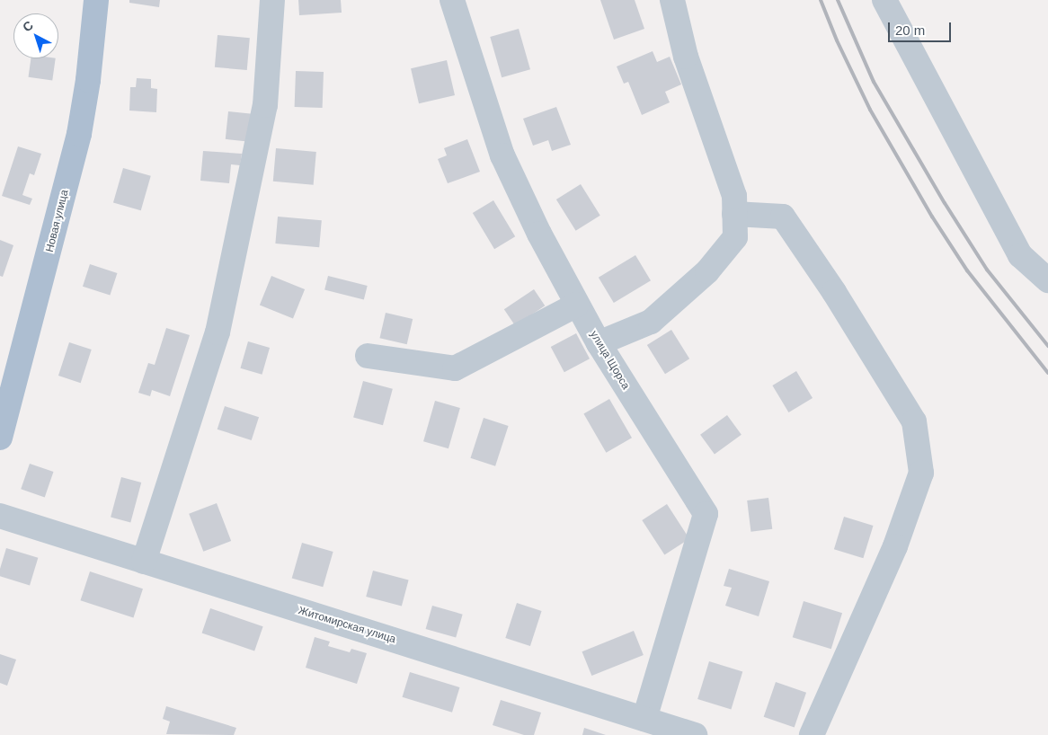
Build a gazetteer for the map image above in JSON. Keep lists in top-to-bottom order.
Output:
{
  "streets": {
    "main road": ["Новая улица"],
    "street": ["улица Щорса", "Житомирская улица"]
  },
  "crossings": [
    ["улица Щорса", "Житомирская улица"]
  ],
  "scale_bar": "20 m",
  "north": "top left"
}
